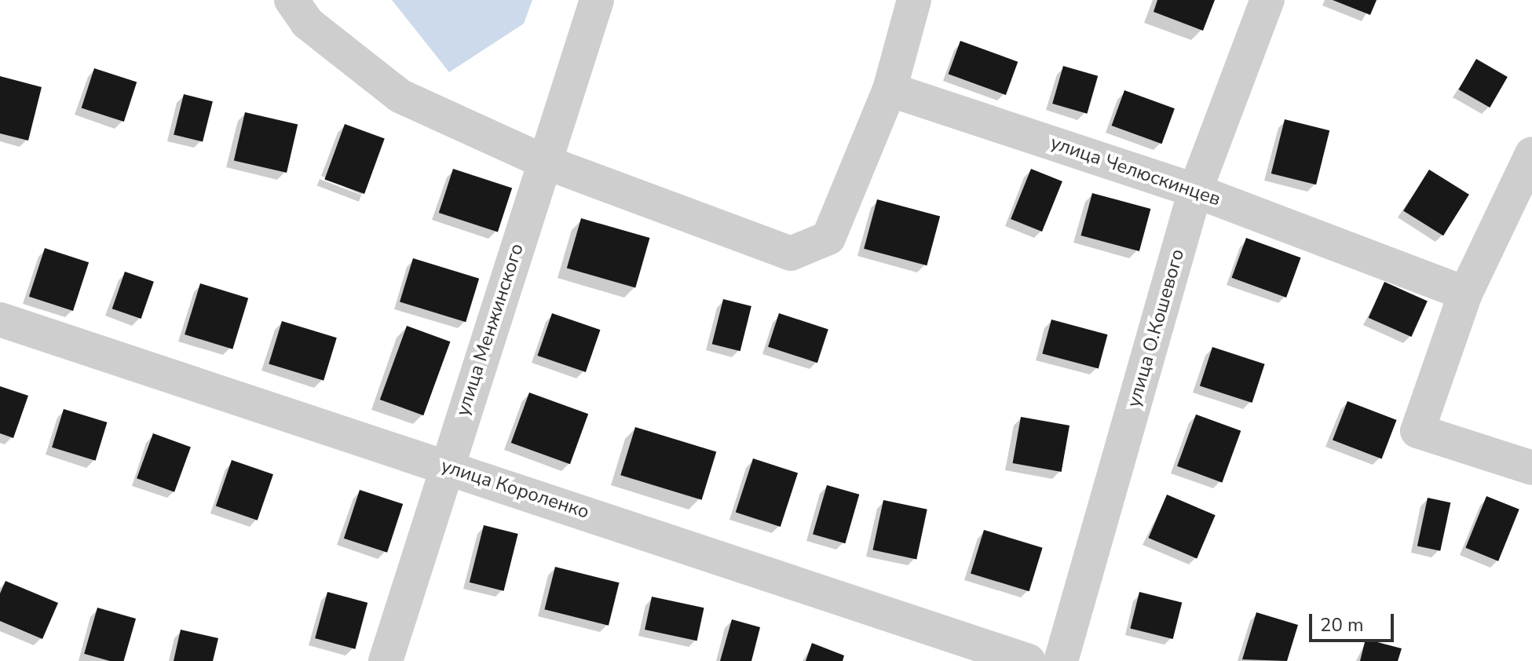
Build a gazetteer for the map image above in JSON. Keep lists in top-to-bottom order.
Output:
{
  "streets": {
    "street": [
      "улица Челюскинцев",
      "улица О.Кошевого",
      "улица Менжинского",
      "улица Короленко"
    ]
  },
  "crossings": [
    ["улица Челюскинцев", "улица О.Кошевого"],
    ["улица Менжинского", "улица Короленко"]
  ],
  "scale_bar": "20 m"
}
